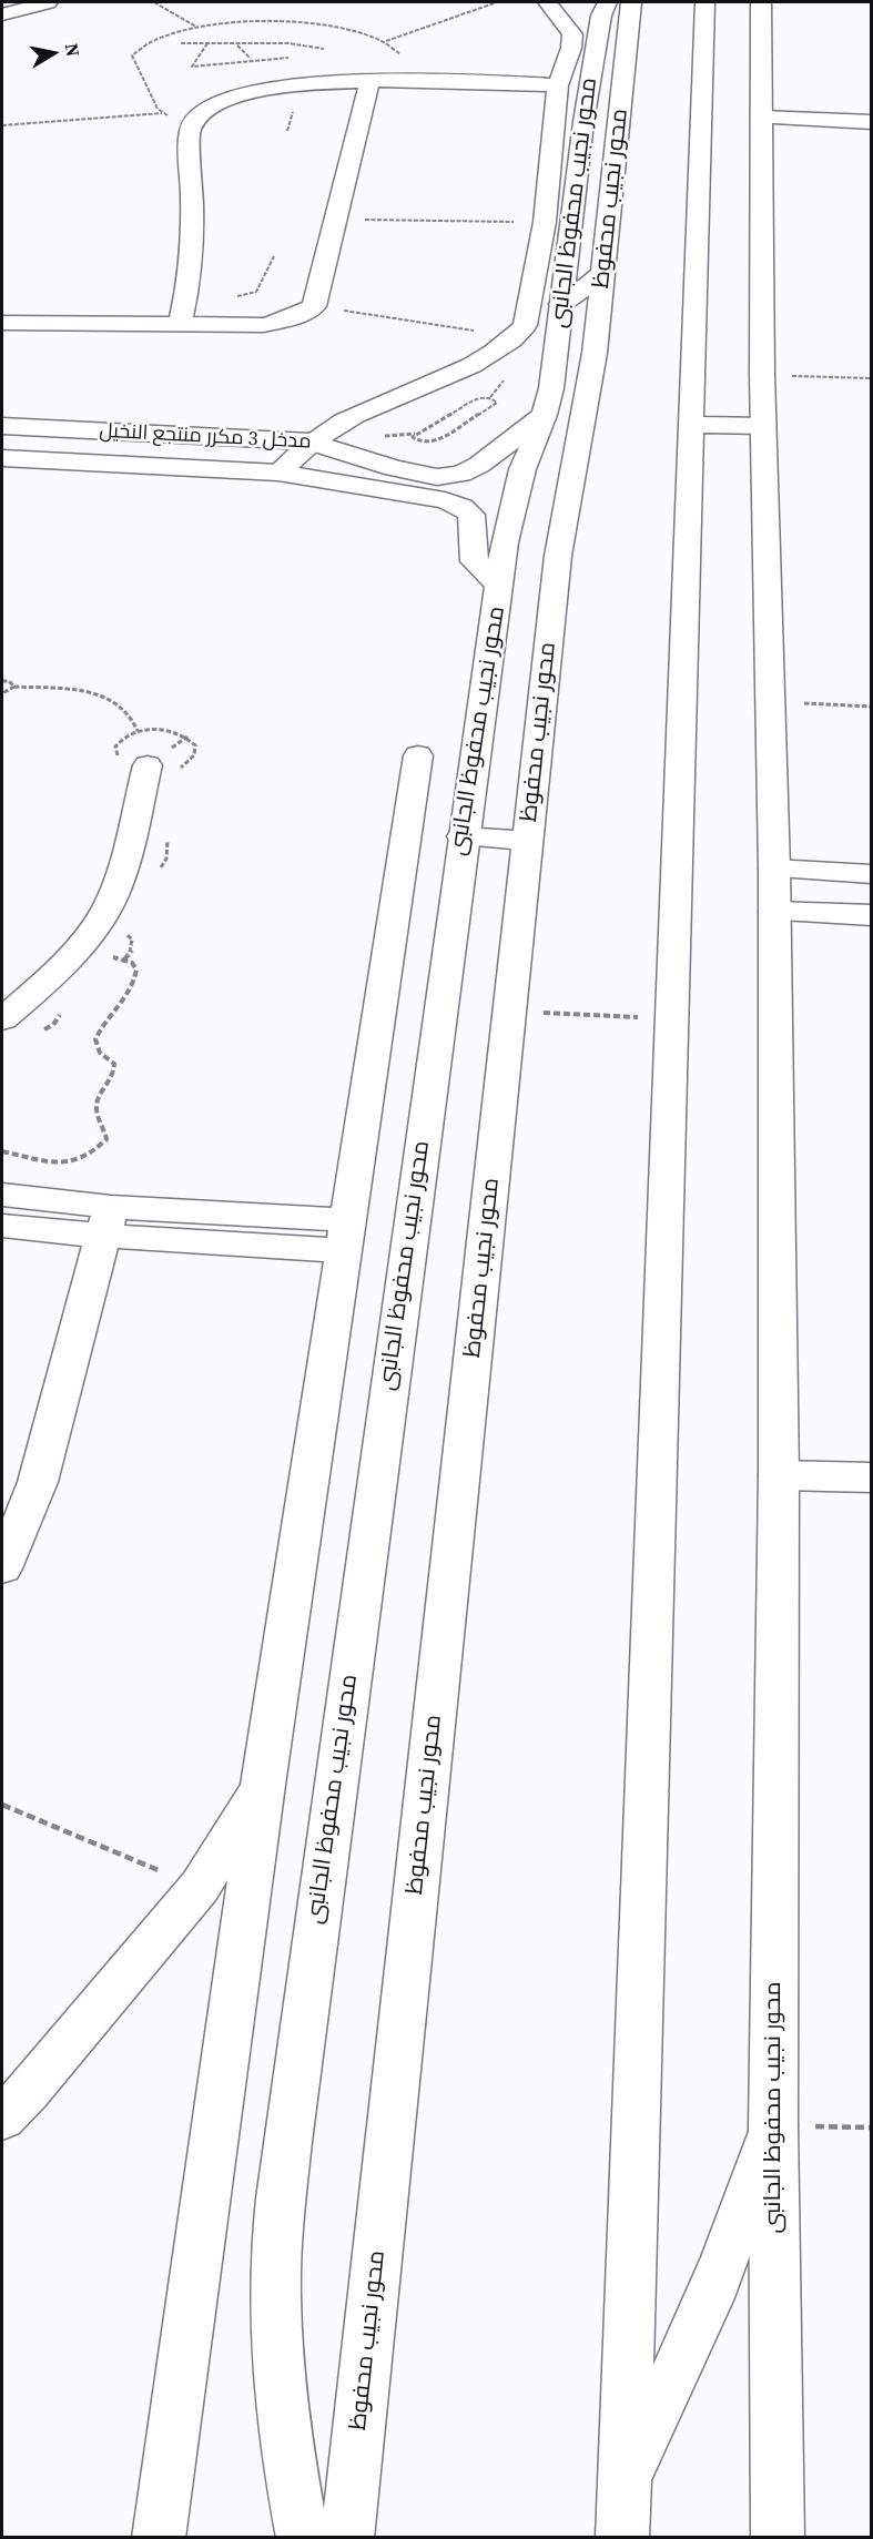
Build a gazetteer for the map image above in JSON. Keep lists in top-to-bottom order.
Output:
{
  "streets": {
    "street": ["محور نجيب محفوظ", "محور نجيب محفوظ الجانبى", "مدخل 3 مكرر منتجع النخيل"]
  },
  "crossings": [
    ["محور نجيب محفوظ الجانبى", "مدخل 3 مكرر منتجع النخيل"]
  ],
  "north": "right"
}
